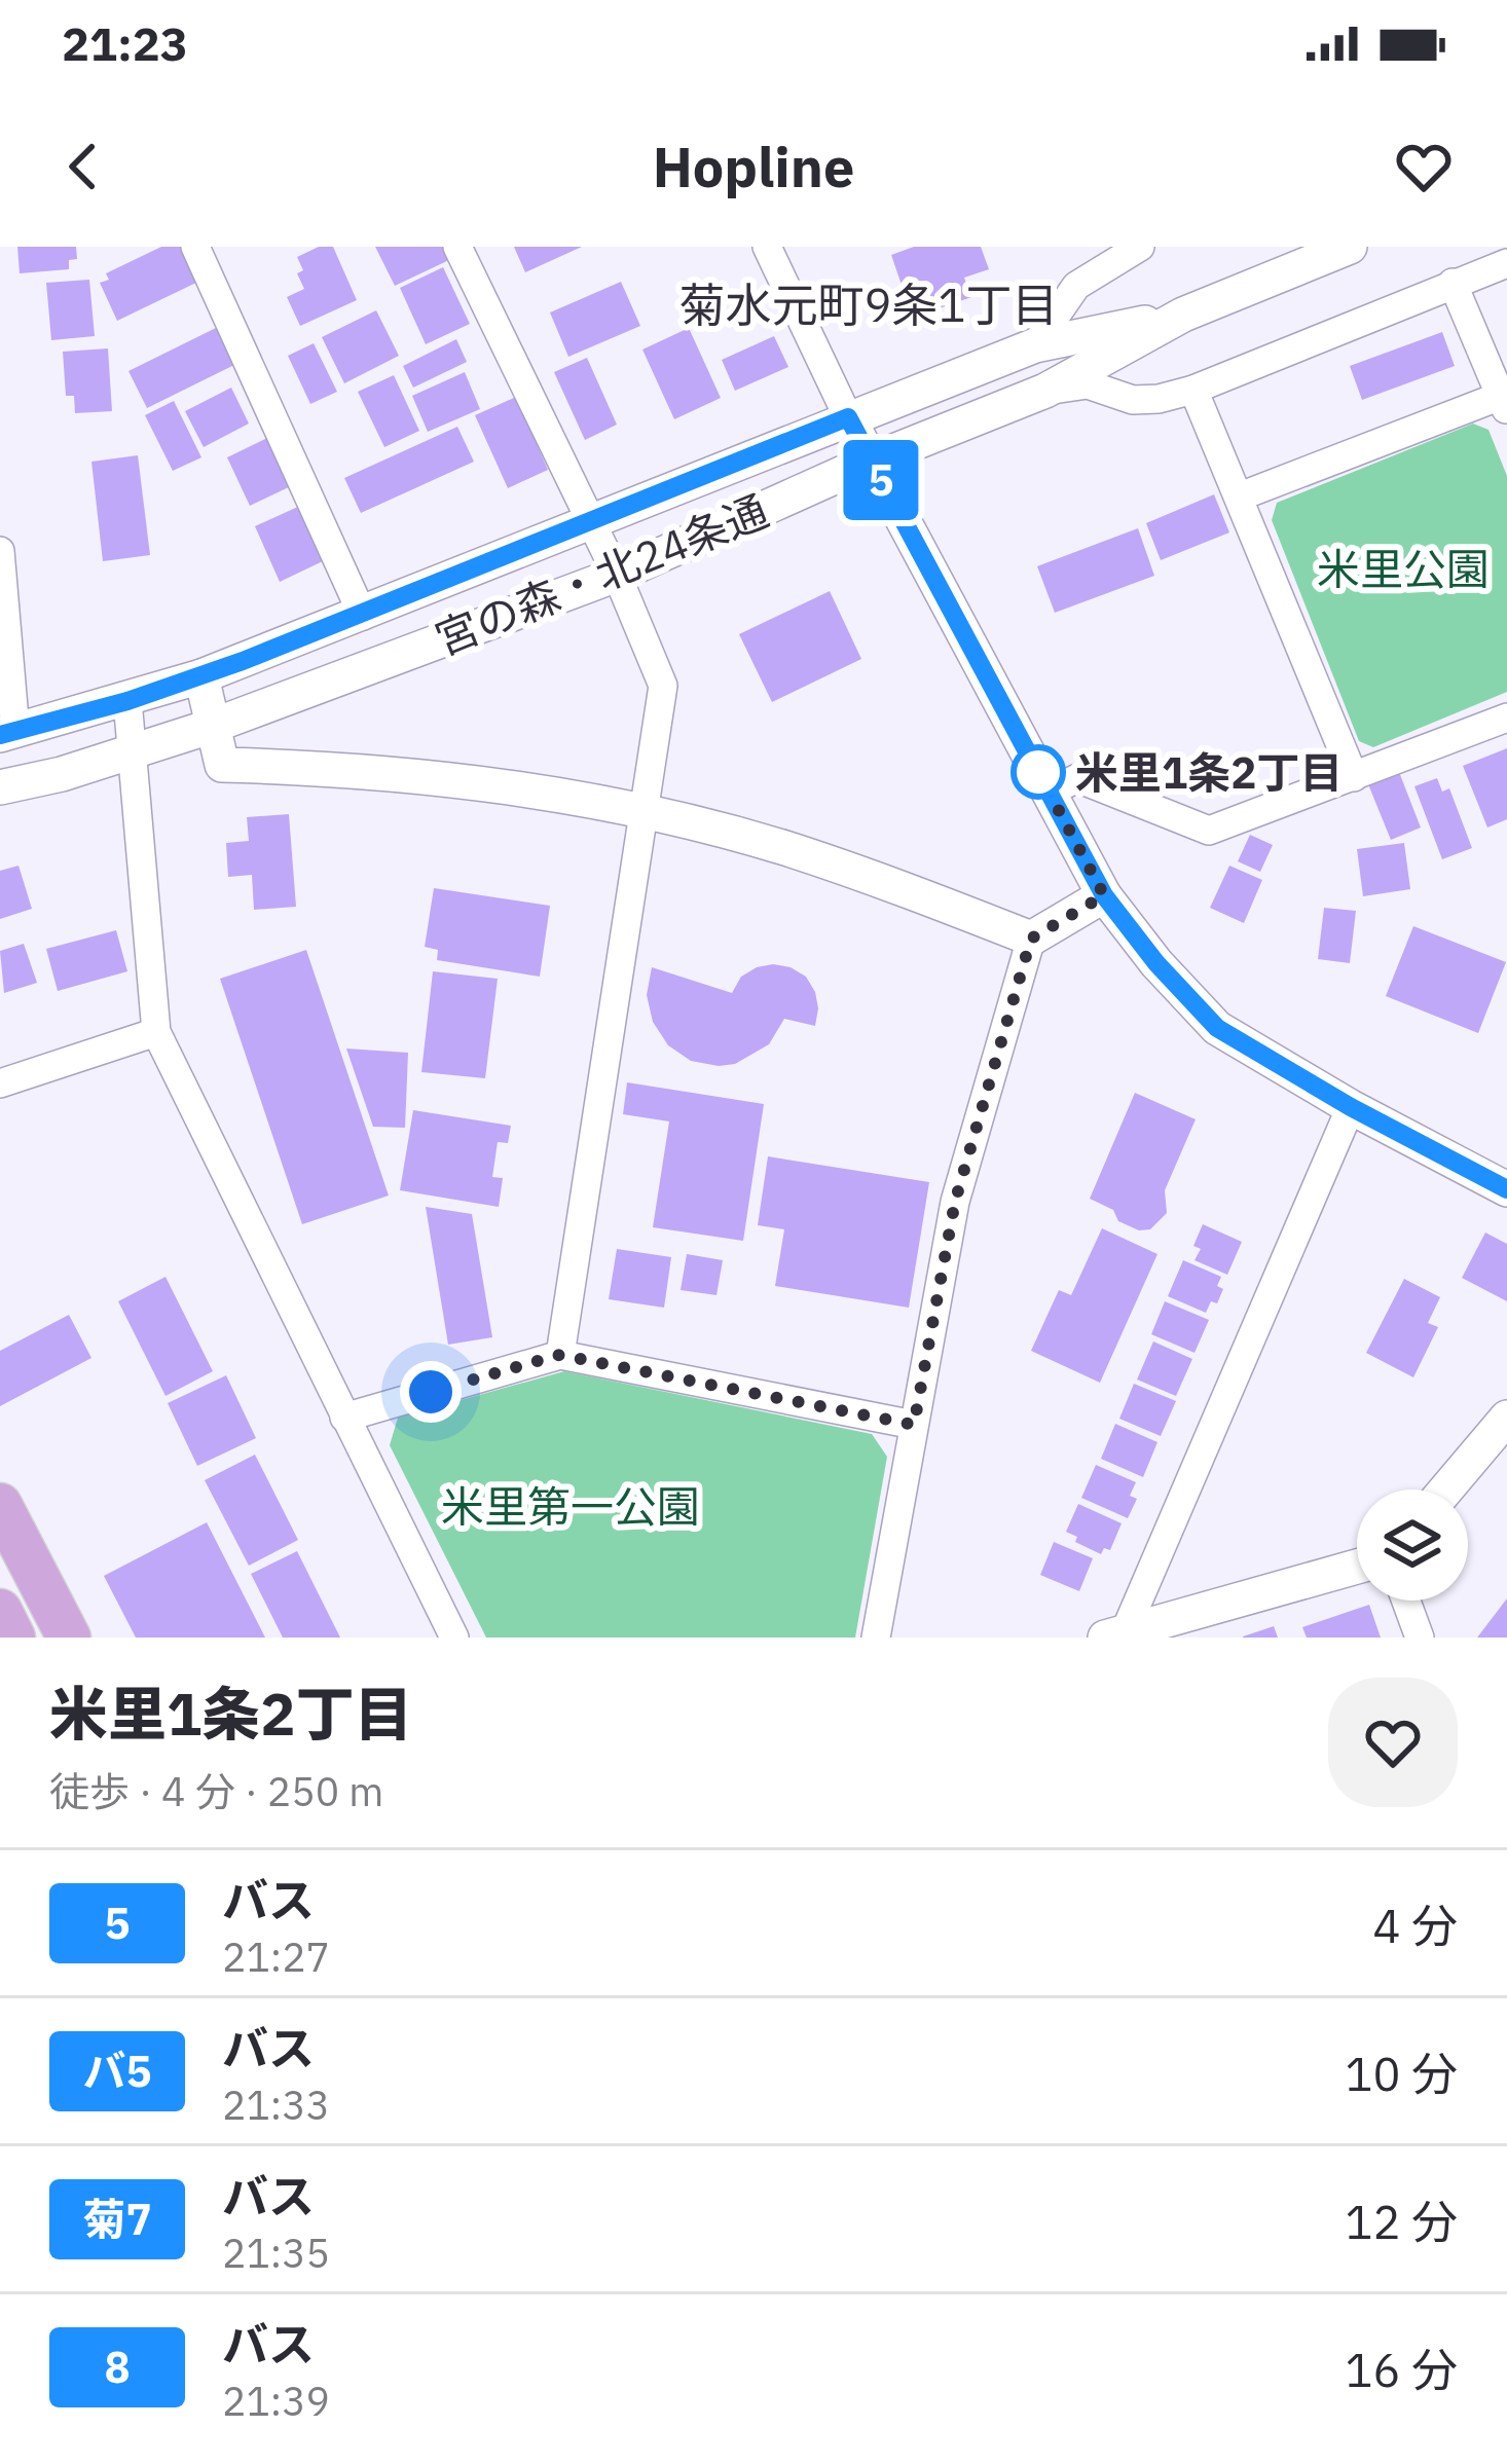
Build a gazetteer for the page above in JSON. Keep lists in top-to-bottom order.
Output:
{
  "streets": {
    "street": ["宮の森・北24条通"]
  },
  "districts": ["菊水元町9条1丁目"],
  "parks": ["米里公園", "米里第一公園"],
  "places": ["米里1条2丁目"],
  "lines": ["bus line 5"],
  "page": {
    "status": "21:23",
    "header": "Hopline",
    "on_map": "5",
    "heading": ["米里1条2丁目", "徒歩 · 4 分 · 250 m"],
    "list": [
      {
        "mark": "5",
        "name": "バス",
        "note": "21:27",
        "value": "4 分"
      },
      {
        "mark": "バ5",
        "name": "バス",
        "note": "21:33",
        "value": "10 分"
      },
      {
        "mark": "菊7",
        "name": "バス",
        "note": "21:35",
        "value": "12 分"
      },
      {
        "mark": "8",
        "name": "バス",
        "note": "21:39",
        "value": "16 分"
      }
    ]
  }
}
